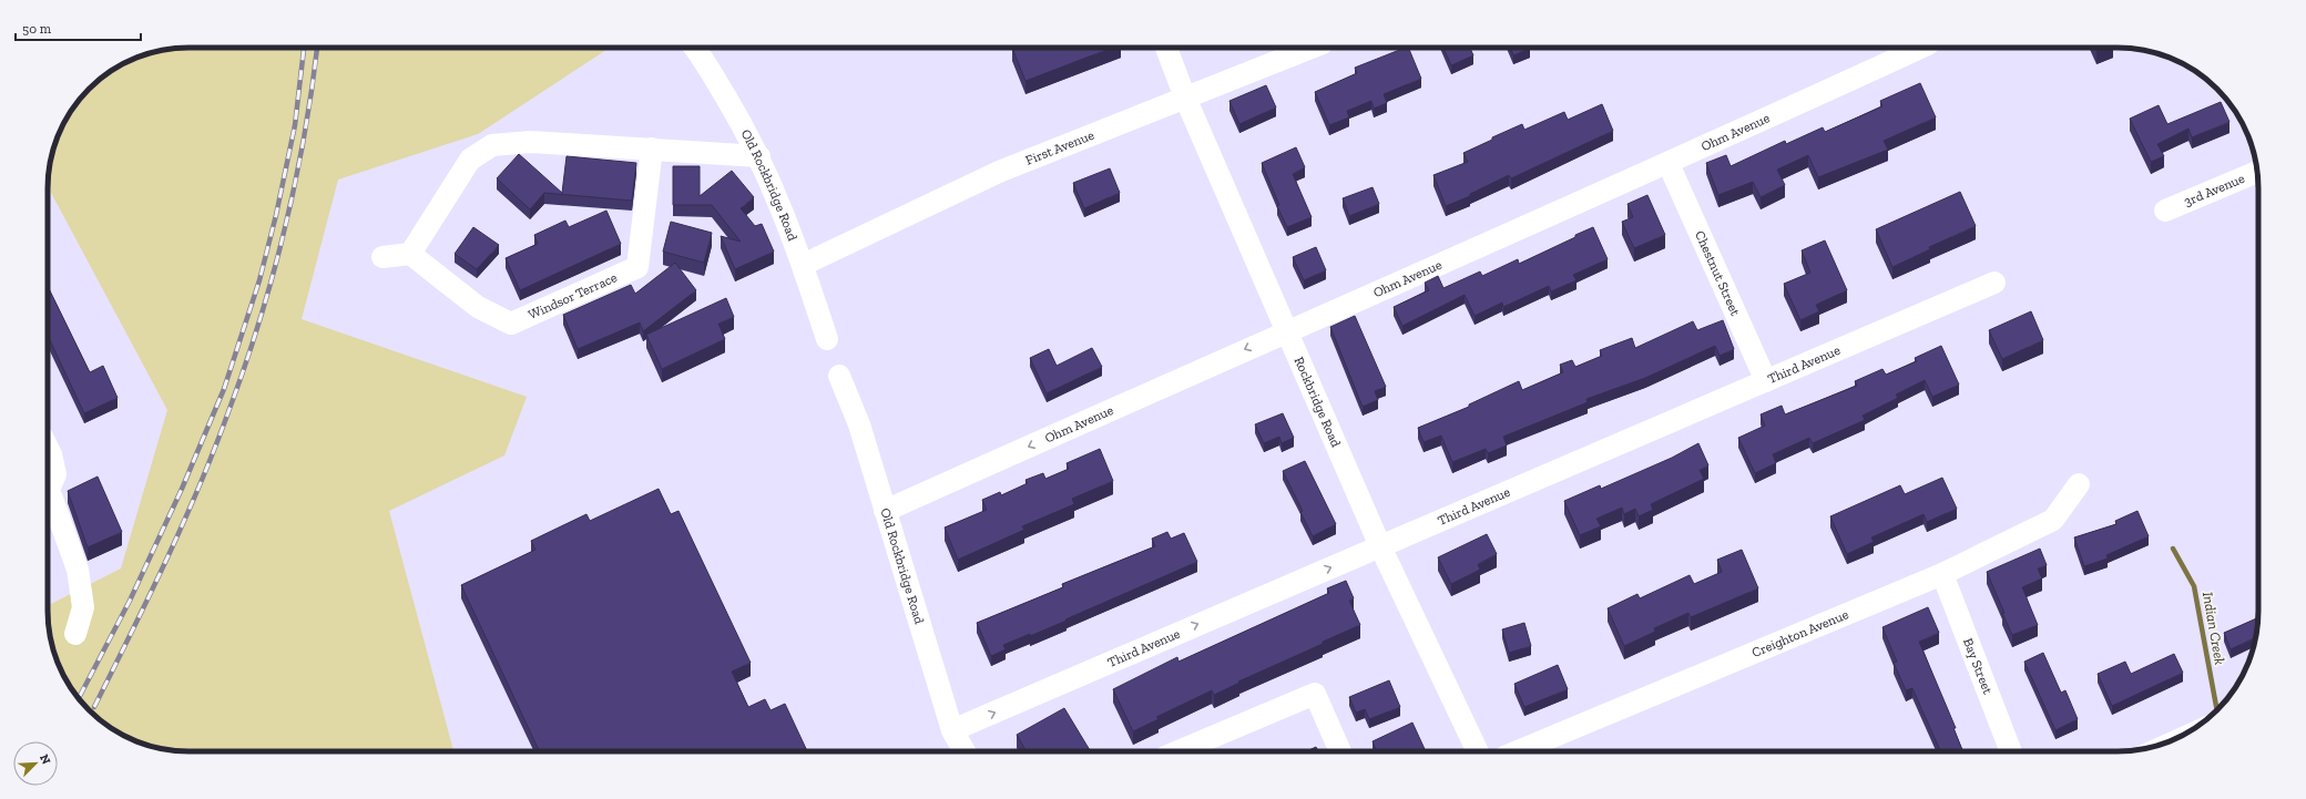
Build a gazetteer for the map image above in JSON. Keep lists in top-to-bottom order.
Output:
{
  "streets": {
    "street": [
      "Ohm Avenue",
      "First Avenue",
      "Old Rockbridge Road",
      "3rd Avenue",
      "Chestnut Street",
      "Windsor Terrace",
      "Third Avenue",
      "Rockbridge Road",
      "Creighton Avenue",
      "Bay Street"
    ]
  },
  "crossings": [
    ["Ohm Avenue", "Old Rockbridge Road"],
    ["Ohm Avenue", "Chestnut Street"],
    ["Ohm Avenue", "Rockbridge Road"],
    ["First Avenue", "Old Rockbridge Road"],
    ["First Avenue", "Rockbridge Road"],
    ["Old Rockbridge Road", "Third Avenue"],
    ["Chestnut Street", "Third Avenue"],
    ["Third Avenue", "Rockbridge Road"],
    ["Creighton Avenue", "Bay Street"]
  ],
  "one_way": ["Ohm Avenue", "Third Avenue"],
  "water": ["Indian Creek"],
  "scale_bar": "50 m",
  "north": "top right"
}
